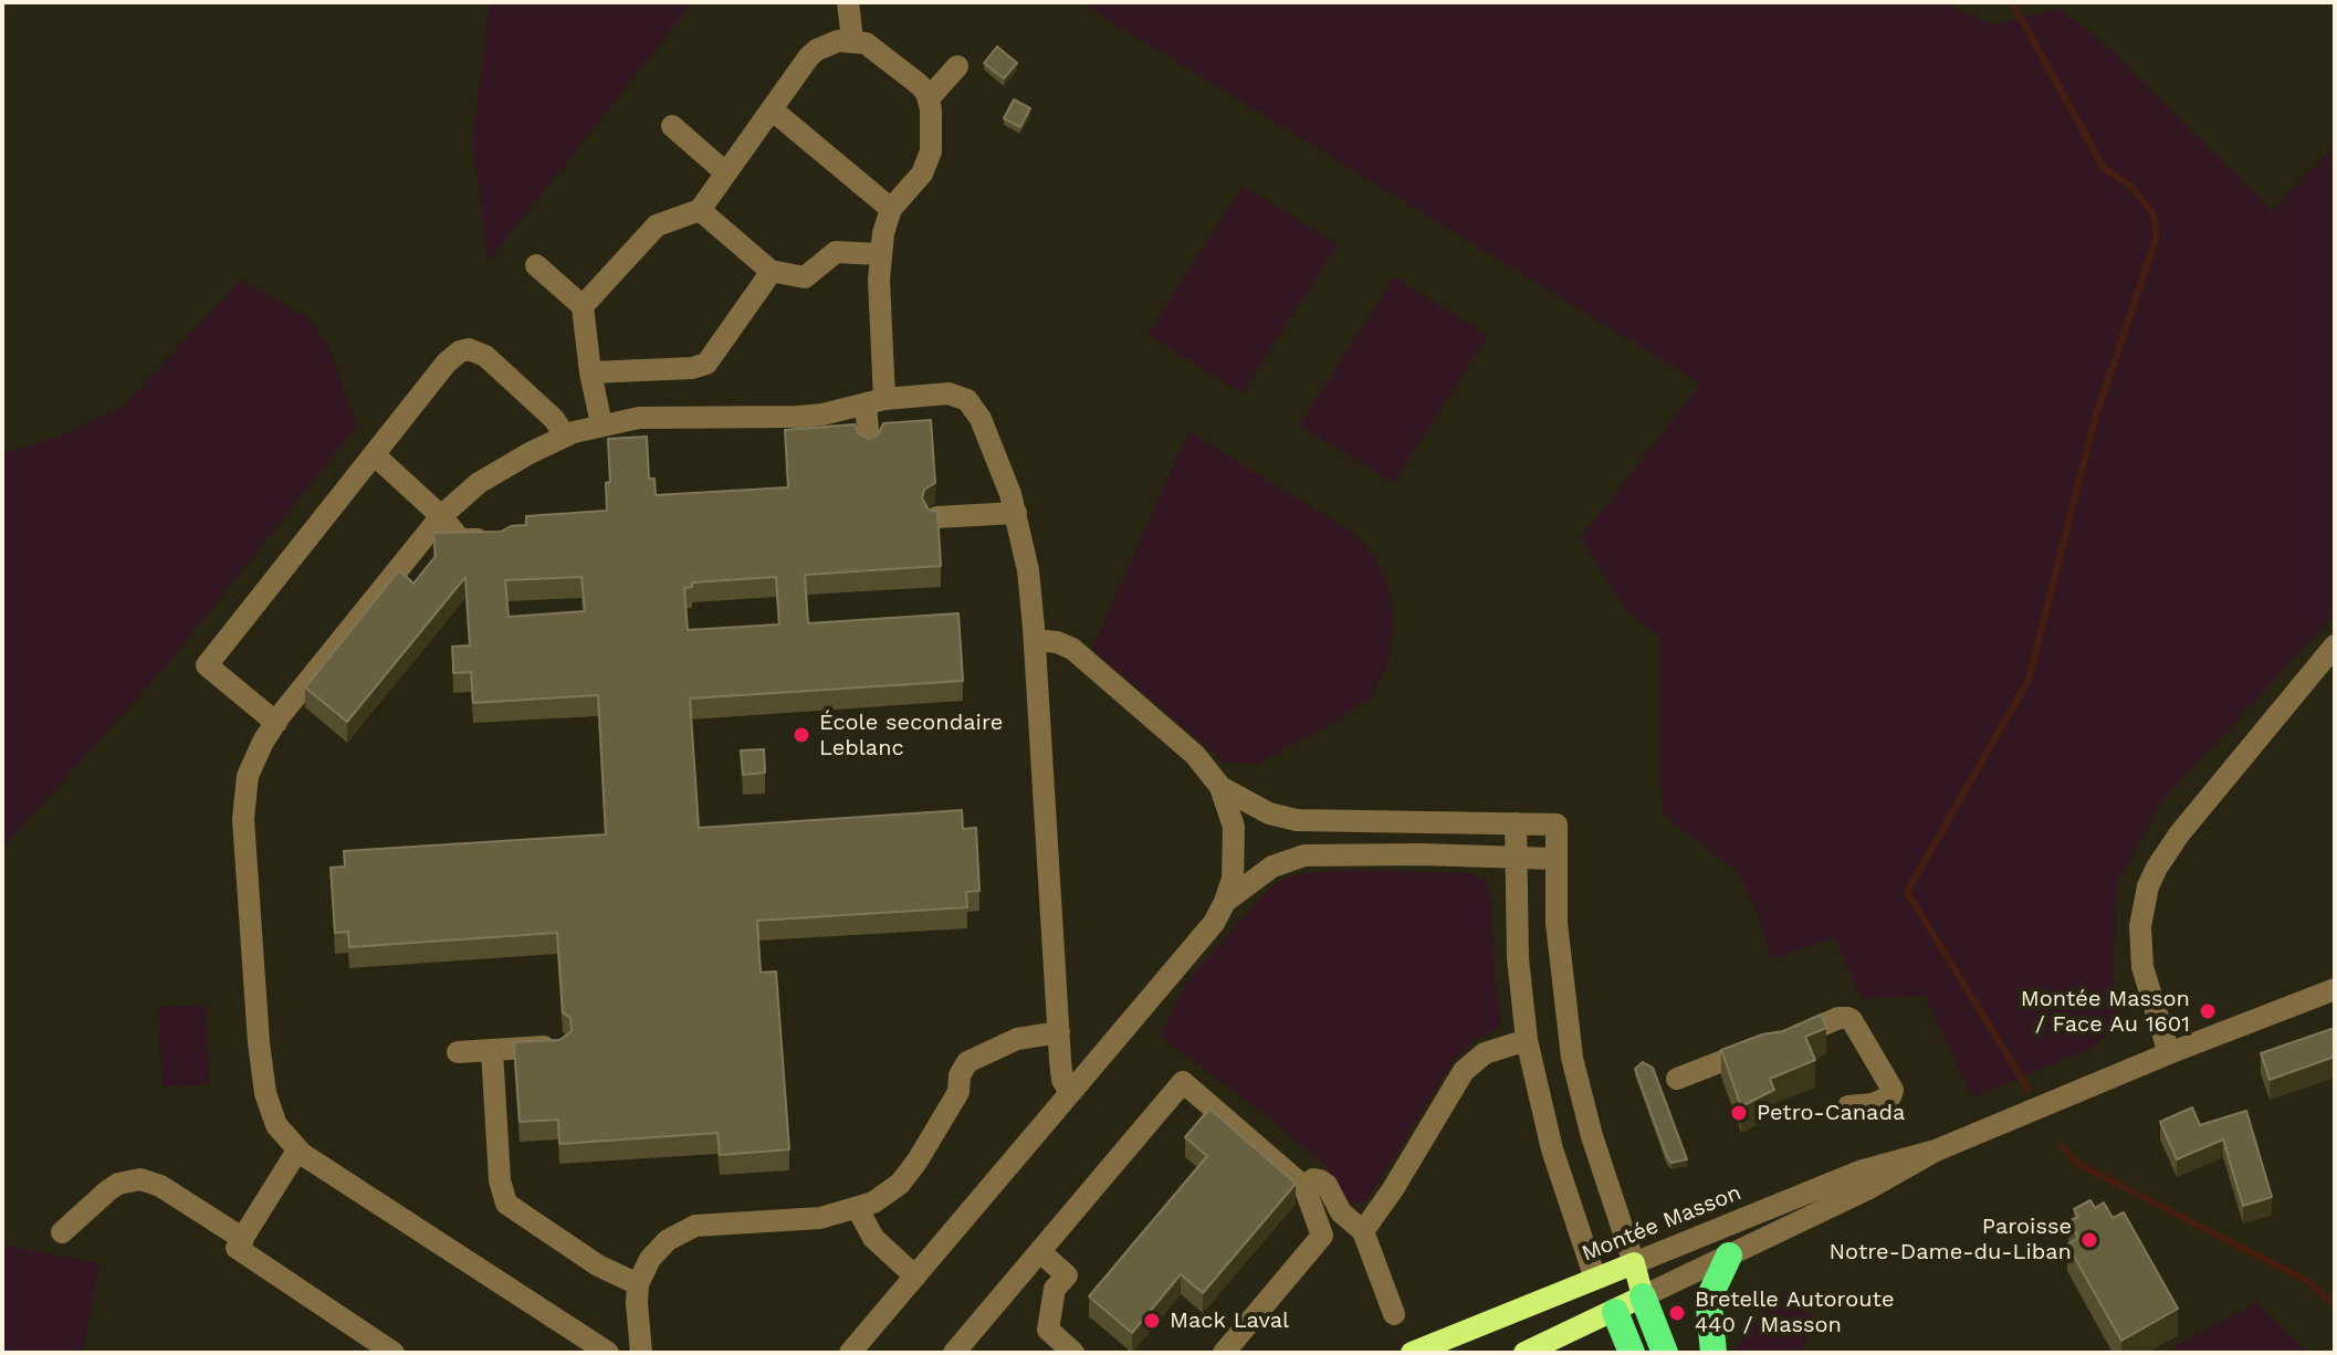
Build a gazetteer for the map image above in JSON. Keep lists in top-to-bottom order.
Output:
{
  "streets": {
    "main road": ["Montée Masson"]
  },
  "places": [
    "École secondaire Leblanc",
    "Montée Masson / Face Au 1601",
    "Petro-Canada",
    "Paroisse Notre-Dame-du-Liban",
    "Bretelle Autoroute 440 / Masson",
    "Mack Laval"
  ]
}
